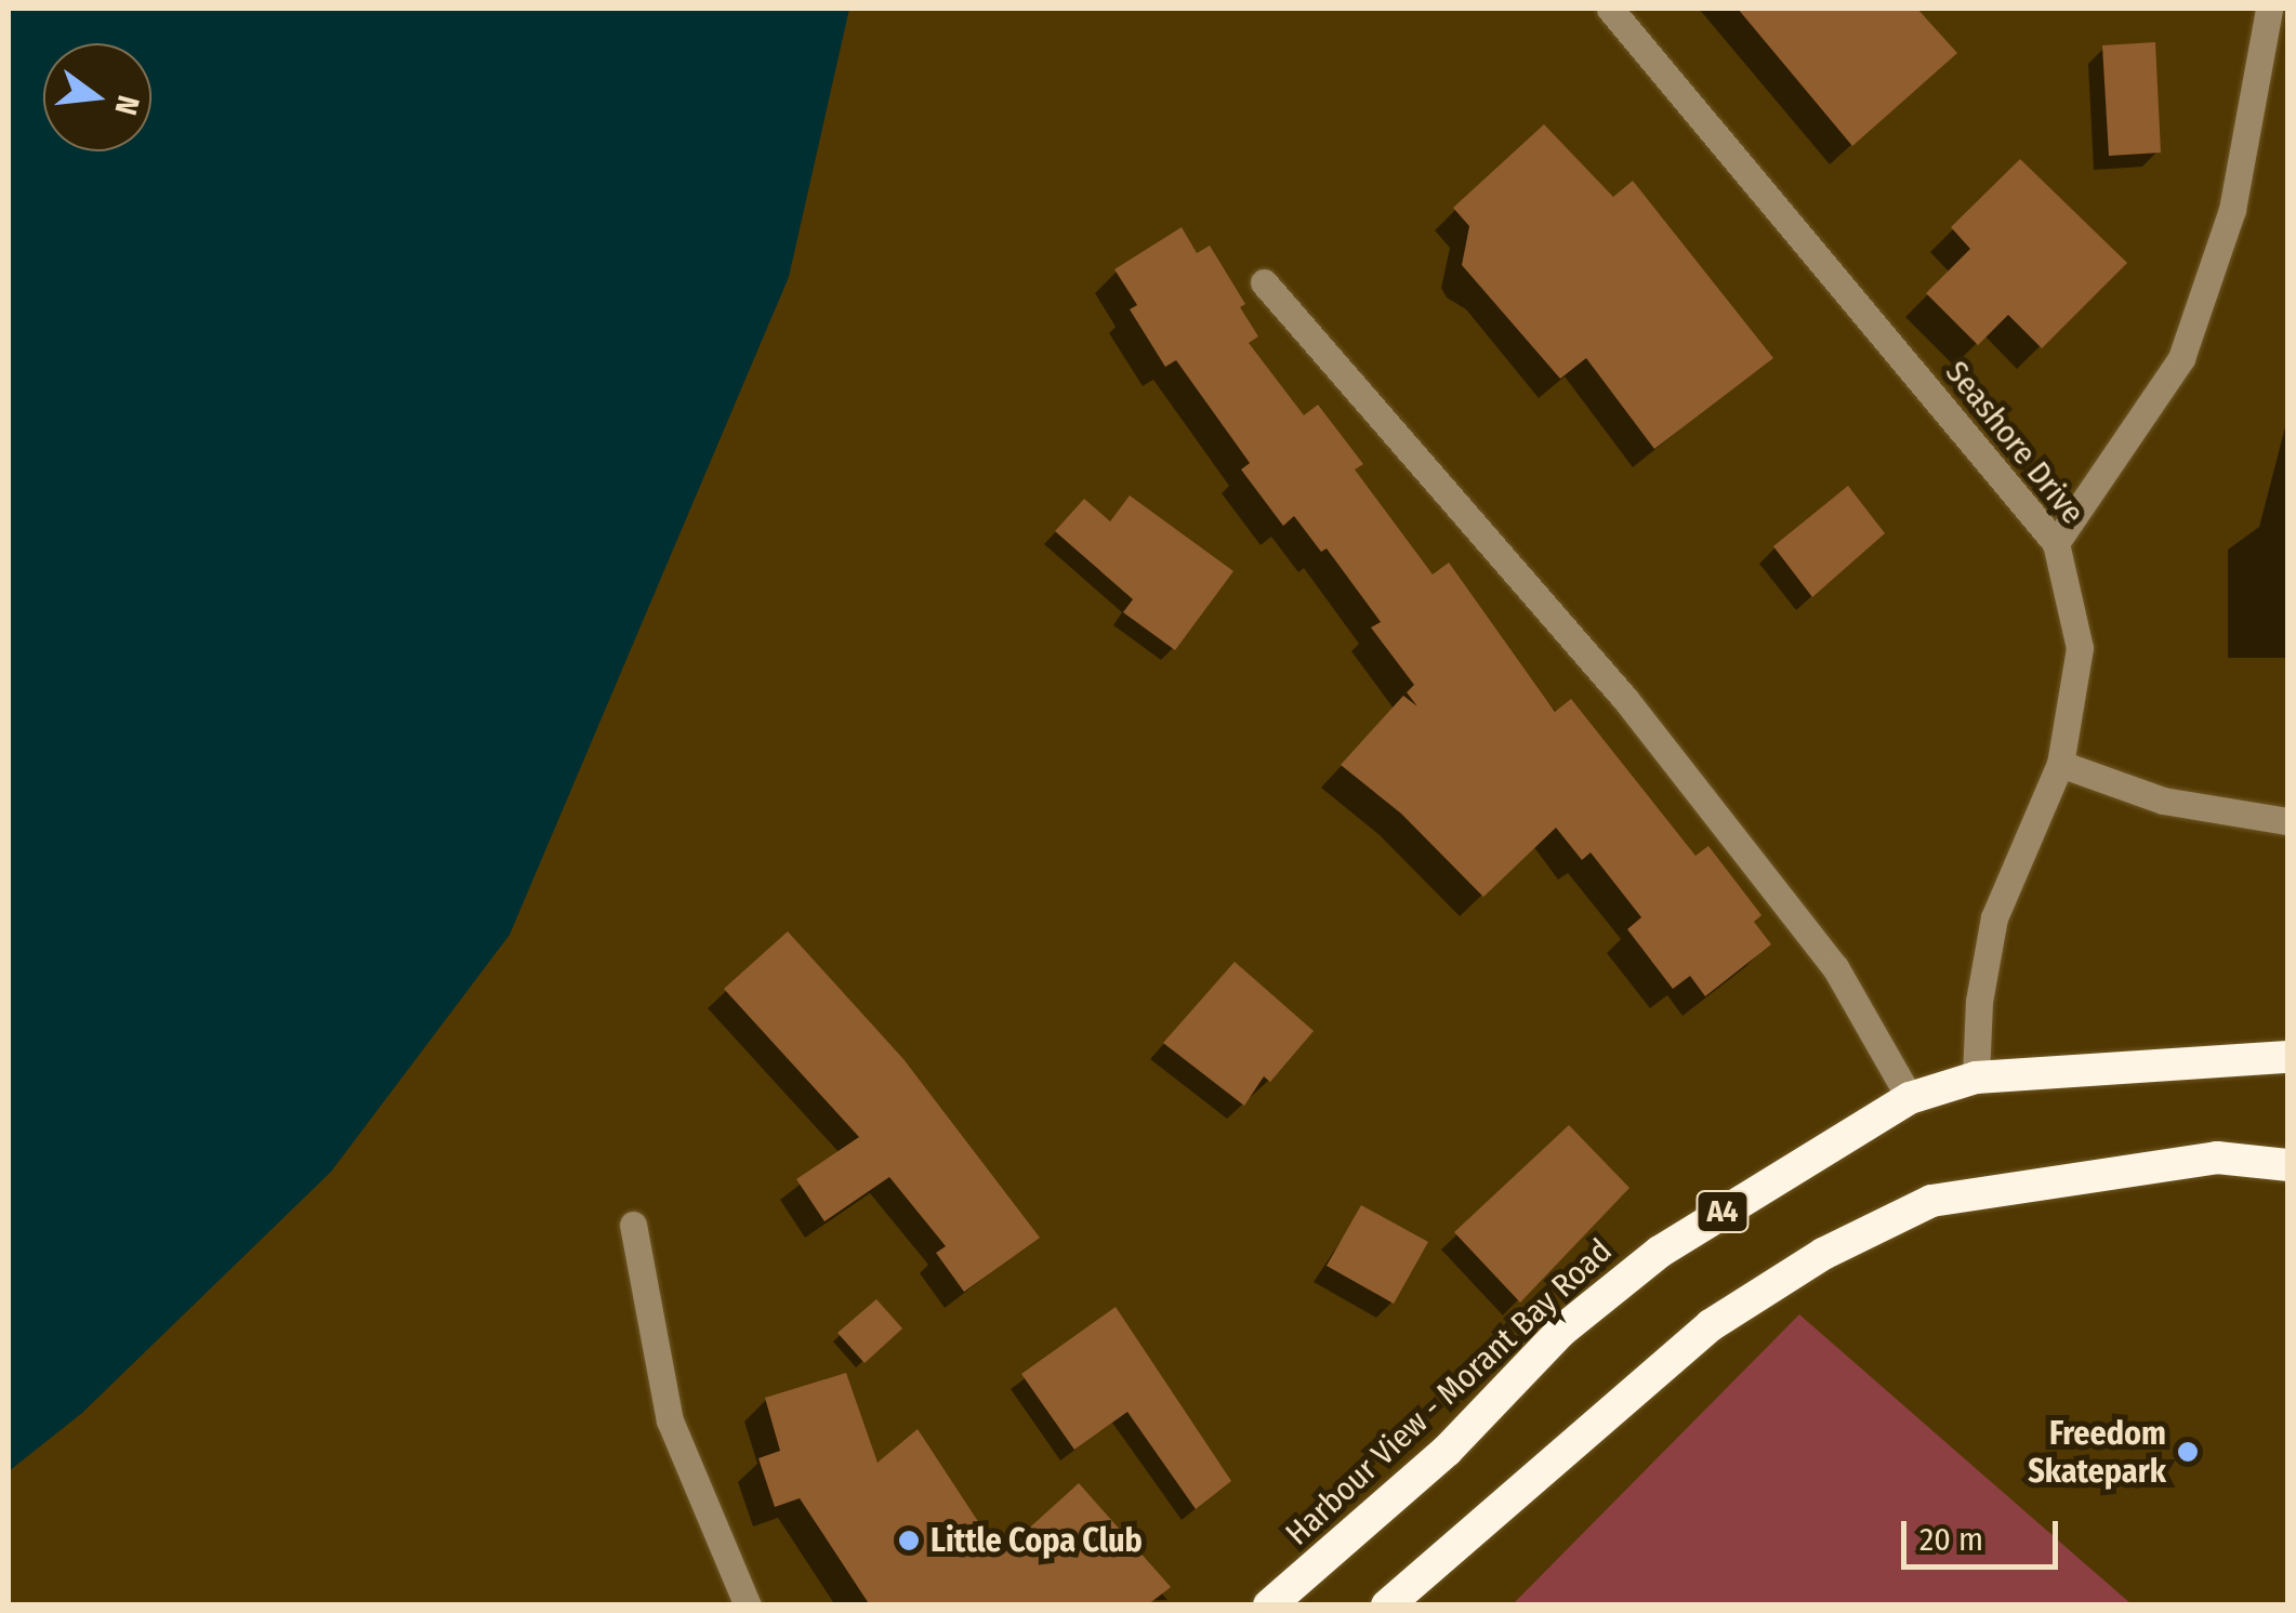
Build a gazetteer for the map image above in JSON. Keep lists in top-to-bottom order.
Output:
{
  "streets": {
    "highway": ["A4", "Harbour View - Morant Bay Road"],
    "street": ["Seashore Drive"]
  },
  "crossings": [
    ["Seashore Drive", "Harbour View - Morant Bay Road"]
  ],
  "places": ["Freedom Skatepark", "Little Copa Club"],
  "scale_bar": "20 m",
  "north": "right"
}
